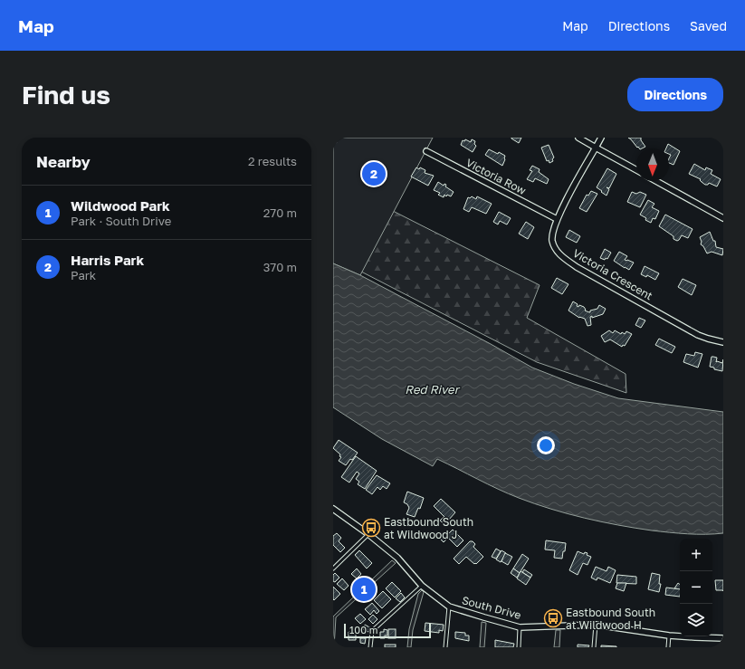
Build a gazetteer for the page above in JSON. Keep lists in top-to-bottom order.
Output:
{
  "streets": {
    "street": ["Victoria Row", "Victoria Crescent", "South Drive"]
  },
  "crossings": [
    ["Victoria Row", "Victoria Crescent"]
  ],
  "water": ["Red River"],
  "places": {
    "bus stop": ["Eastbound South at Wildwood J", "Eastbound South at Wildwood H"]
  },
  "scale_bar": "100 m",
  "north": "bottom",
  "page": {
    "header": "Map",
    "nav": ["Map", "Directions", "Saved"],
    "buttons": "Directions",
    "title": "Find us",
    "heading": ["Nearby", "2 results"],
    "pins": ["2", "1"],
    "list": [
      {
        "mark": "1",
        "name": "Wildwood Park",
        "note": "Park · South Drive",
        "value": "270 m"
      },
      {
        "mark": "2",
        "name": "Harris Park",
        "note": "Park",
        "value": "370 m"
      }
    ],
    "map_buttons": ["+", "−"],
    "scale": "100 m"
  }
}
